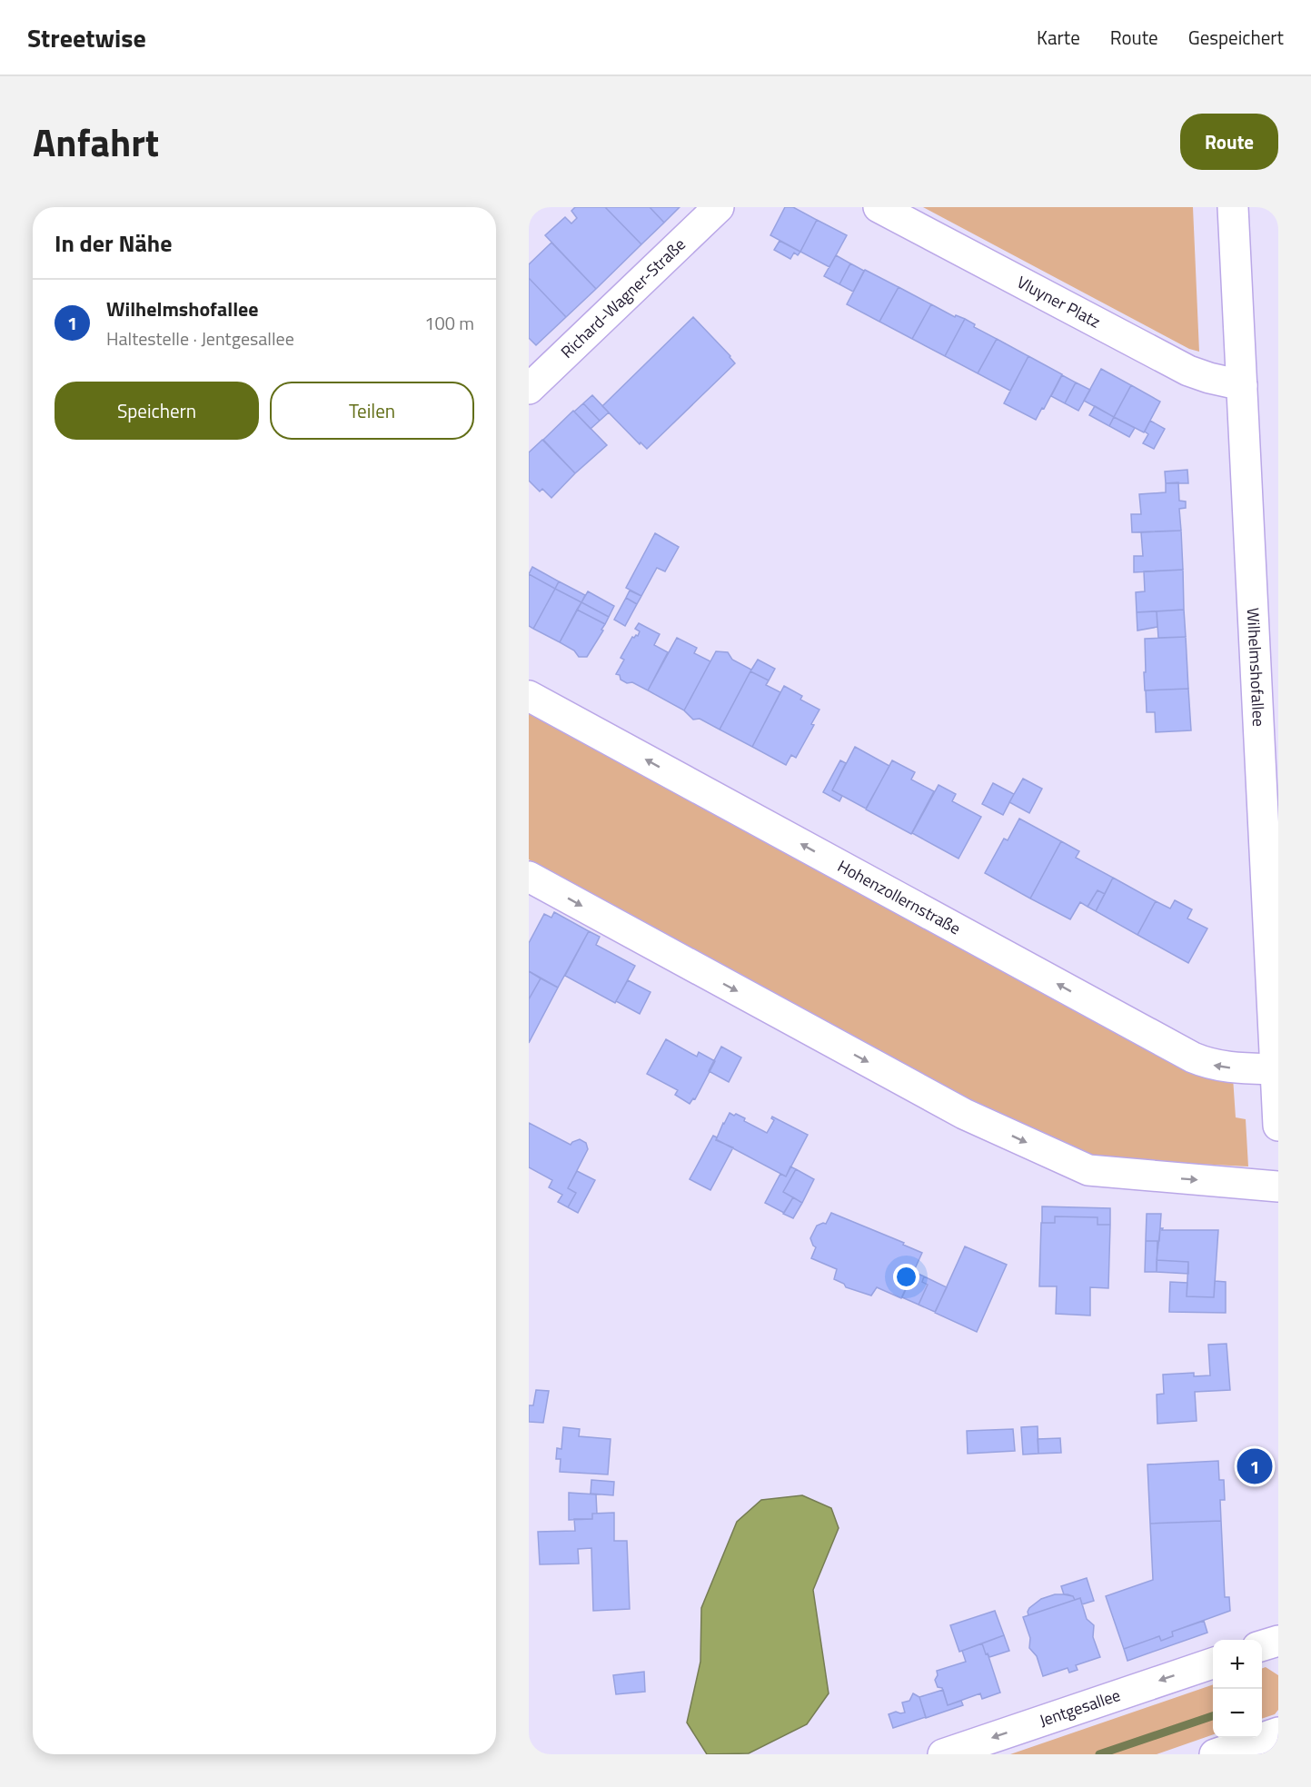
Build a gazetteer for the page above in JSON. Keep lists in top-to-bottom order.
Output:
{
  "streets": {
    "street": [
      "Richard-Wagner-Straße",
      "Vluyner Platz",
      "Wilhelmshofallee",
      "Hohenzollernstraße",
      "Jentgesallee"
    ]
  },
  "crossings": [
    ["Vluyner Platz", "Wilhelmshofallee"],
    ["Wilhelmshofallee", "Hohenzollernstraße"]
  ],
  "one_way": ["Jentgesallee"],
  "page": {
    "header": "Streetwise",
    "nav": ["Karte", "Route", "Gespeichert"],
    "title": "Anfahrt",
    "buttons": [
      "Route",
      ["Speichern", "Teilen"]
    ],
    "heading": "In der Nähe",
    "list": [
      {
        "mark": "1",
        "name": "Wilhelmshofallee",
        "note": "Haltestelle · Jentgesallee",
        "value": "100 m"
      }
    ],
    "pins": "1",
    "map_buttons": ["+", "−"]
  }
}
